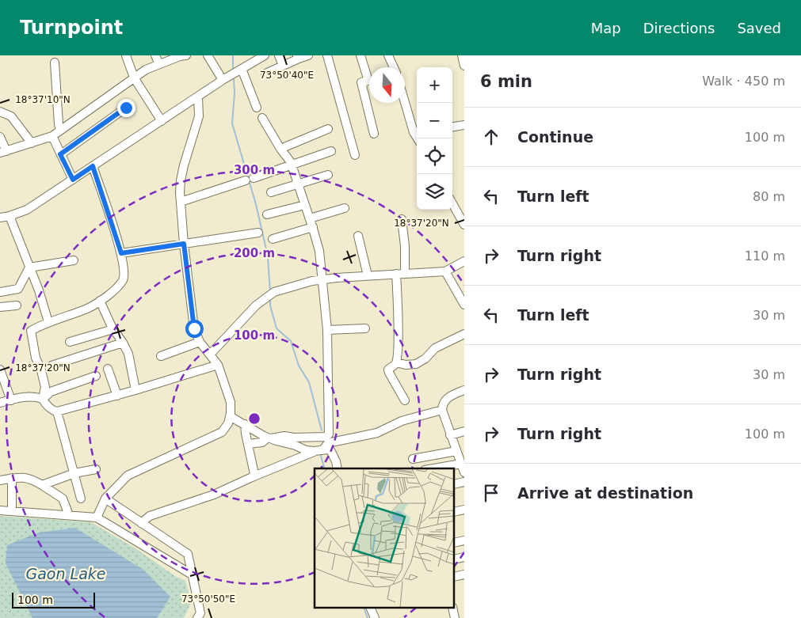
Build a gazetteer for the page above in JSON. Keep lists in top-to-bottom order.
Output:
{
  "water": ["Gaon Lake"],
  "scale_bar": "100 m",
  "north": "bottom",
  "page": {
    "header": "Turnpoint",
    "nav": ["Map", "Directions", "Saved"],
    "heading": ["6 min", "Walk · 450 m"],
    "map_buttons": ["+", "−"],
    "list": [
      ["Continue", "100 m"],
      ["Turn left", "80 m"],
      ["Turn right", "110 m"],
      ["Turn left", "30 m"],
      ["Turn right", "30 m"],
      ["Turn right", "100 m"],
      "Arrive at destination"
    ],
    "scale": "100 m"
  },
  "coordinates": [
    "73°50'40\"E",
    "18°37'10\"N",
    "18°37'20\"N",
    "73°50'50\"E"
  ],
  "rings": ["300 m", "200 m", "100 m"]
}
